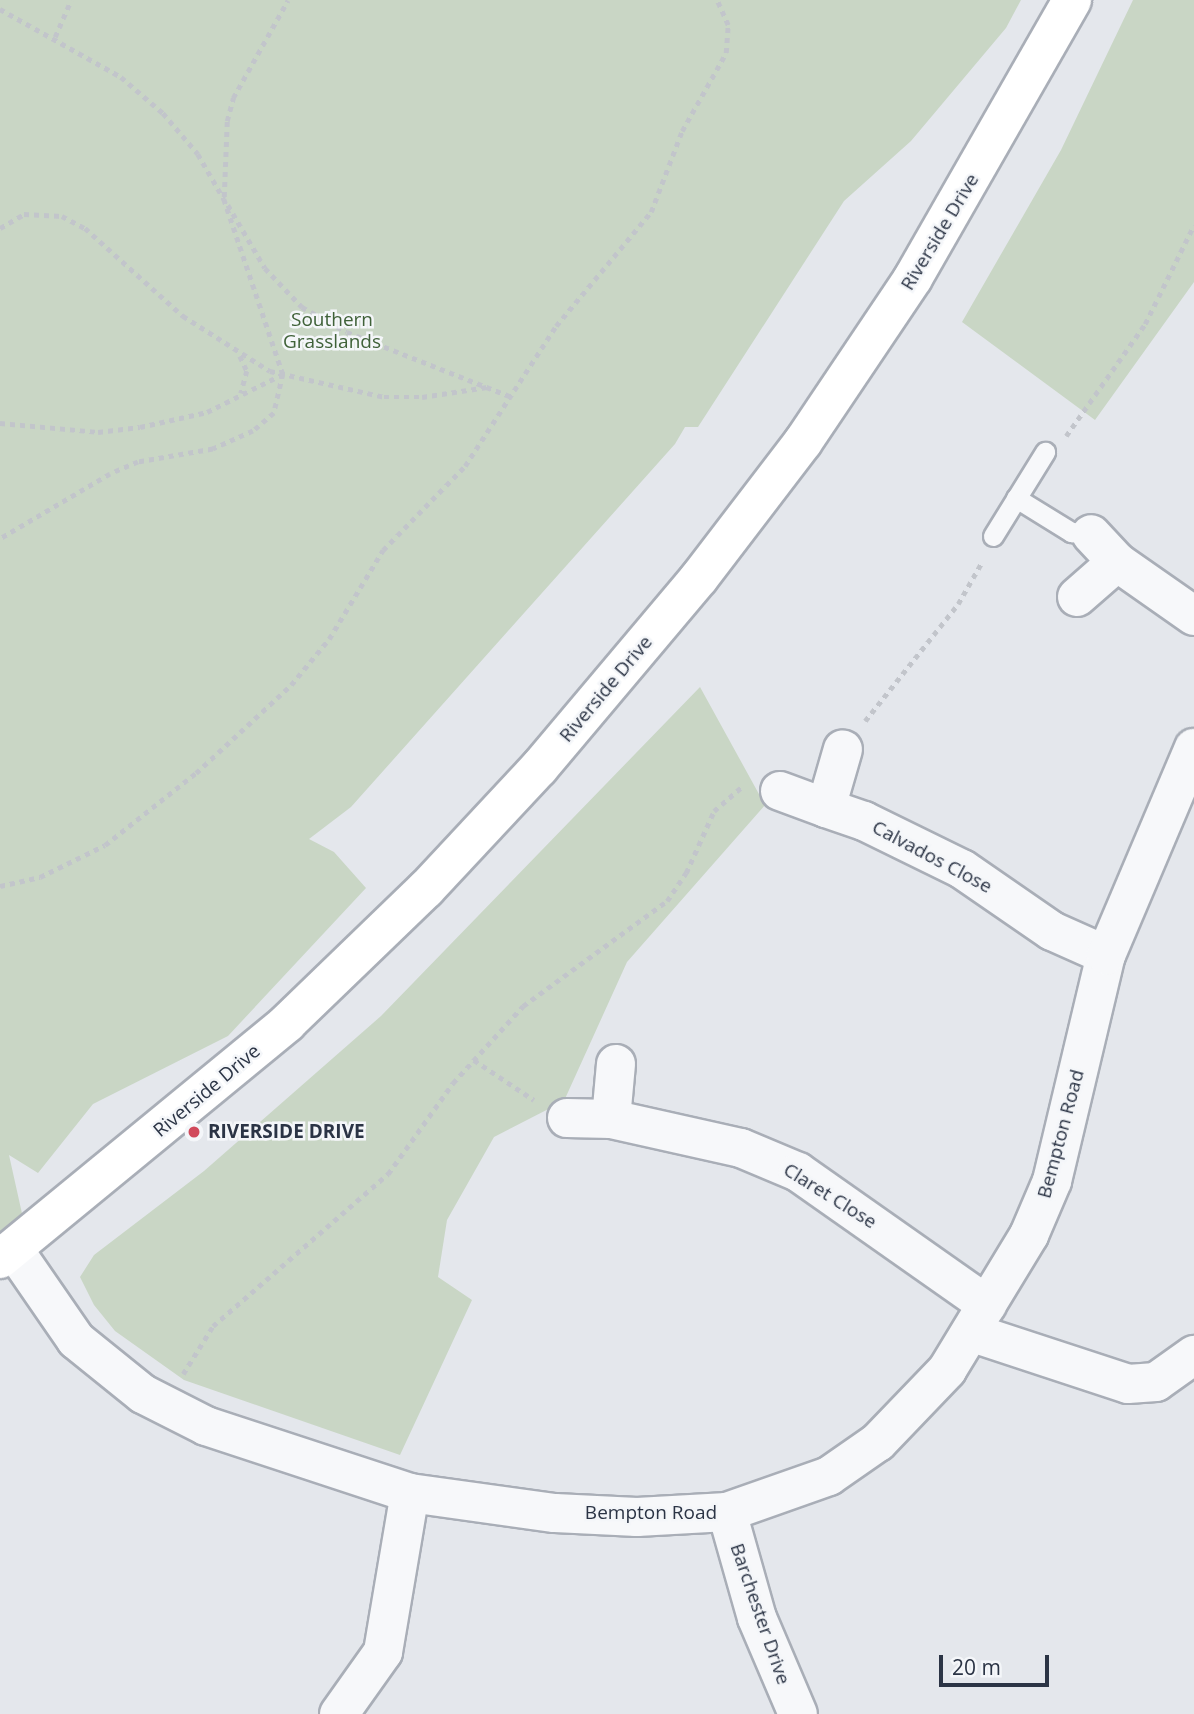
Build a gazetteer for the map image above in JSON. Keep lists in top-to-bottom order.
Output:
{
  "streets": {
    "street": [
      "Riverside Drive",
      "Calvados Close",
      "Bempton Road",
      "Claret Close",
      "Barchester Drive"
    ]
  },
  "crossings": [
    ["Riverside Drive", "Bempton Road"],
    ["Calvados Close", "Bempton Road"],
    ["Bempton Road", "Claret Close"],
    ["Bempton Road", "Barchester Drive"]
  ],
  "parks": ["Southern Grasslands"],
  "places": ["RIVERSIDE DRIVE"],
  "scale_bar": "20 m"
}
